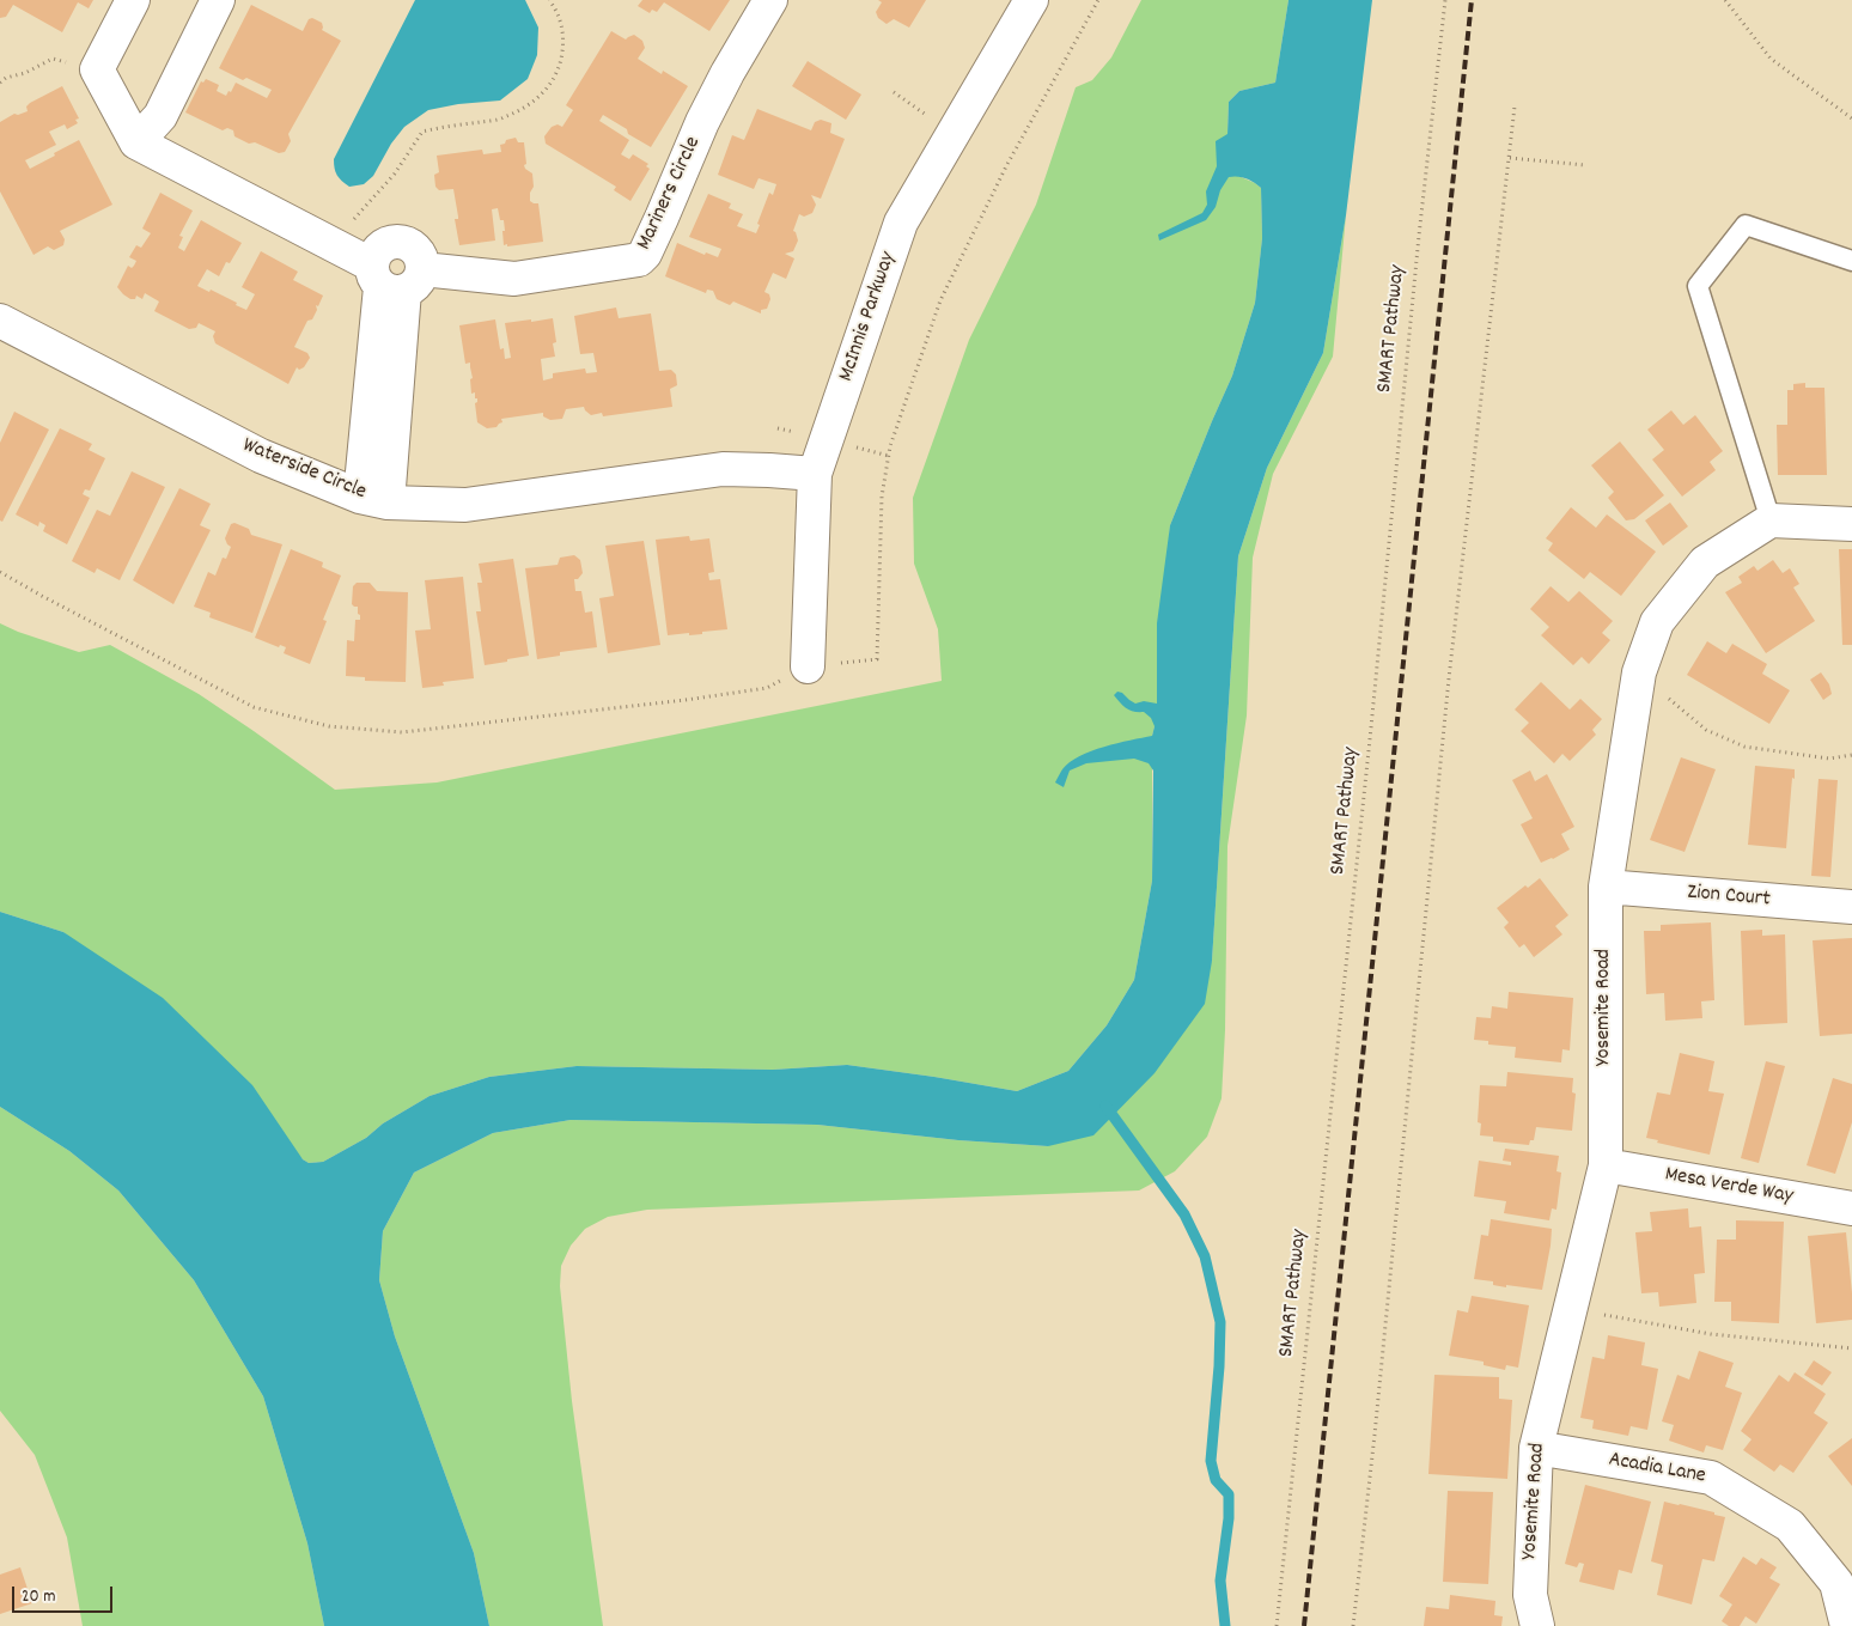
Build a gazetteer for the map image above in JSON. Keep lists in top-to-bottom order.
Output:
{
  "streets": {
    "street": [
      "Mariners Circle",
      "McInnis Parkway",
      "Waterside Circle",
      "Zion Court",
      "Yosemite Road",
      "Mesa Verde Way",
      "Acadia Lane"
    ],
    "path": ["SMART Pathway"]
  },
  "crossings": [
    ["McInnis Parkway", "Waterside Circle"],
    ["Zion Court", "Yosemite Road"],
    ["Yosemite Road", "Mesa Verde Way"],
    ["Yosemite Road", "Acadia Lane"]
  ],
  "scale_bar": "20 m"
}
